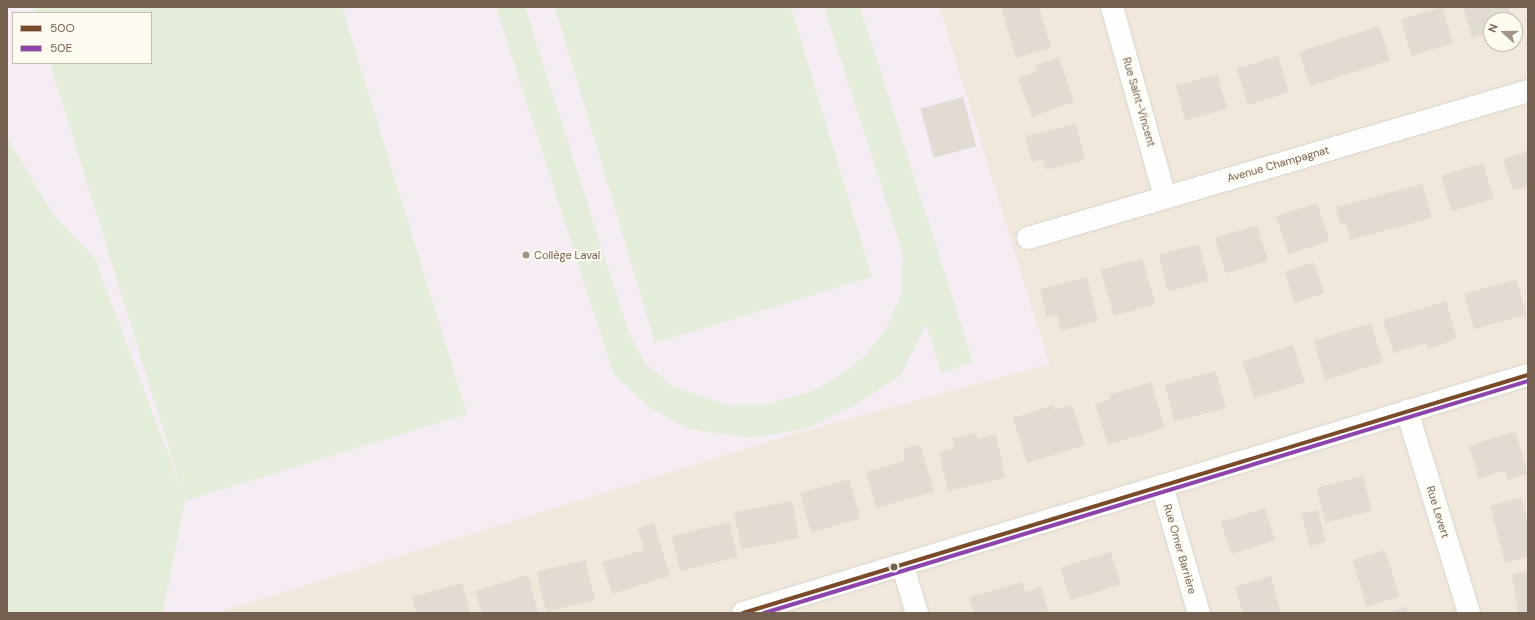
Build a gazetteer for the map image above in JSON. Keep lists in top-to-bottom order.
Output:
{
  "streets": {
    "street": [
      "Rue Saint-Vincent",
      "Avenue Champagnat",
      "Rue Levert",
      "Rue Omer Barrière"
    ]
  },
  "crossings": [
    ["Rue Saint-Vincent", "Avenue Champagnat"]
  ],
  "places": ["Collège Laval"],
  "lines": ["transit line 50O", "transit line 50E"],
  "legend": ["50O", "50E"],
  "north": "left"
}
